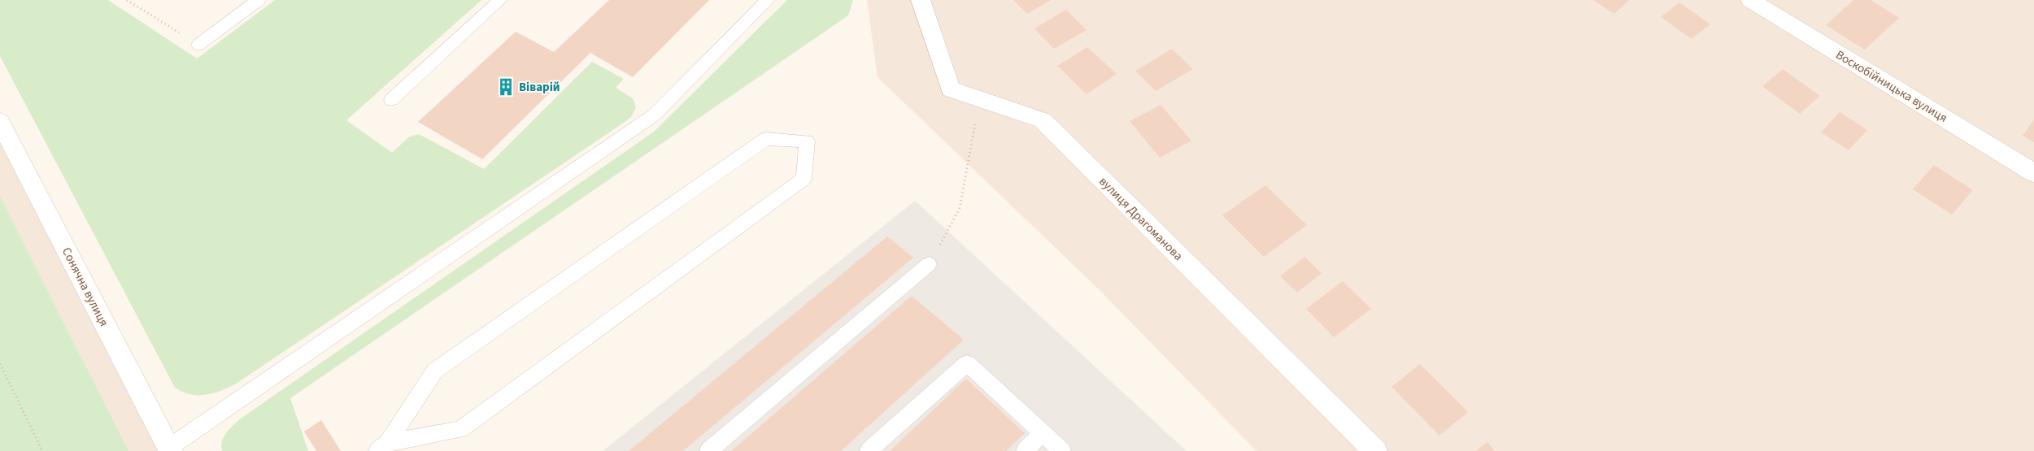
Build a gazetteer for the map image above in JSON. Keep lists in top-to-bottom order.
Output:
{
  "streets": {
    "street": ["Воскобійницька вулиця", "вулиця Драгоманова", "Сонячна вулиця"]
  },
  "places": {
    "building": ["Віварій"]
  }
}
